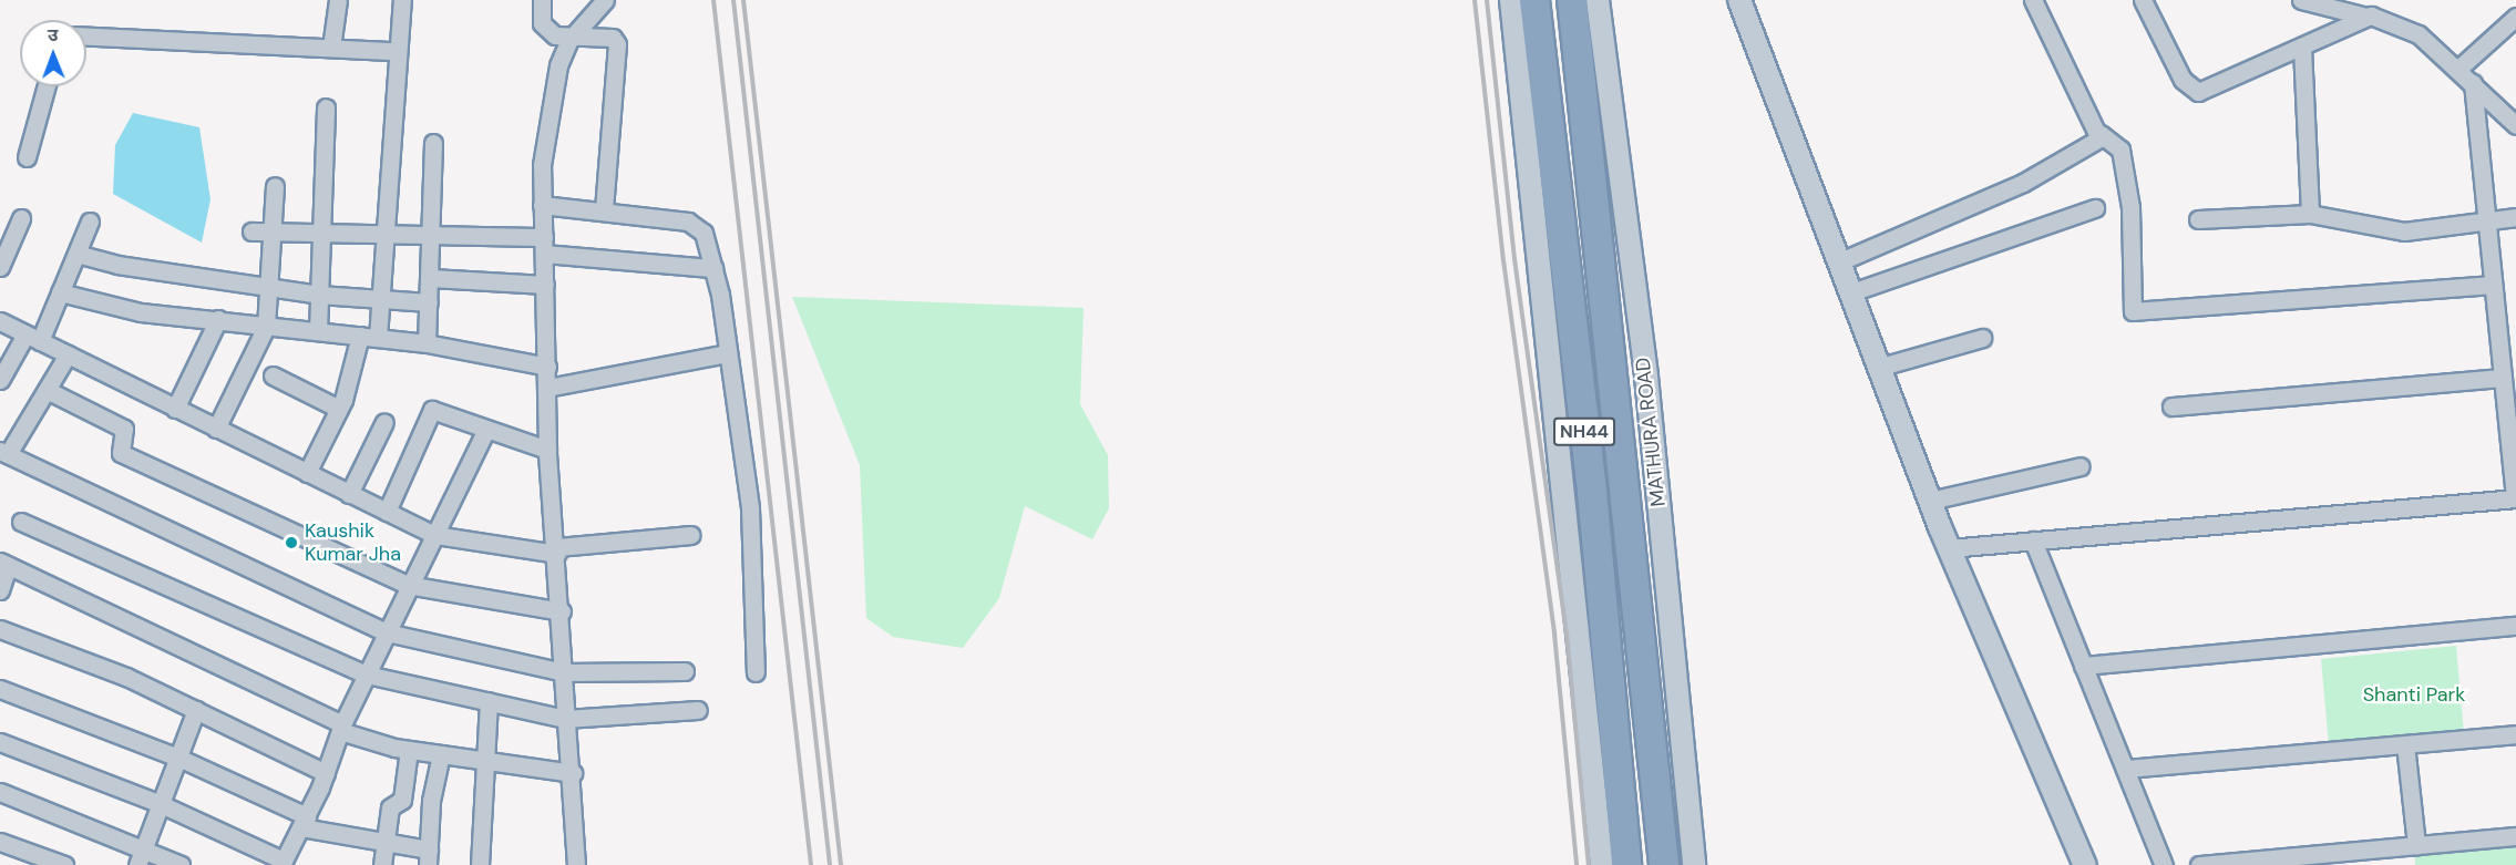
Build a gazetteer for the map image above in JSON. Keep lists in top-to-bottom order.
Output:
{
  "streets": {
    "highway": ["NH44", "MATHURA ROAD"]
  },
  "parks": ["Shanti Park"],
  "places": ["Kaushik Kumar Jha"],
  "north": "top"
}
